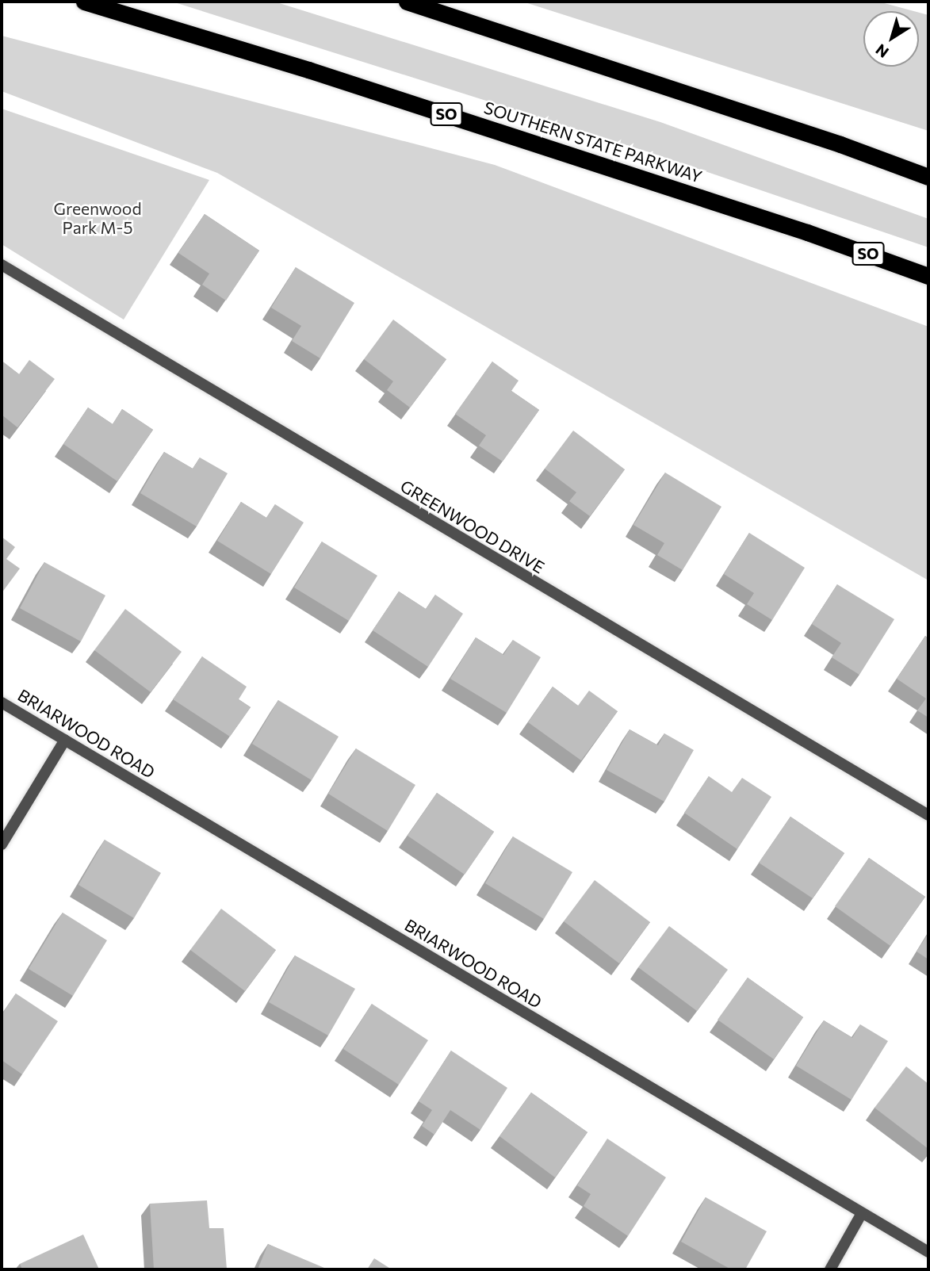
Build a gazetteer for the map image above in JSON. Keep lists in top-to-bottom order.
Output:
{
  "streets": {
    "highway": ["SO", "SOUTHERN STATE PARKWAY"],
    "street": ["GREENWOOD DRIVE", "BRIARWOOD ROAD"]
  },
  "parks": ["Greenwood Park M-5"],
  "north": "bottom left"
}
